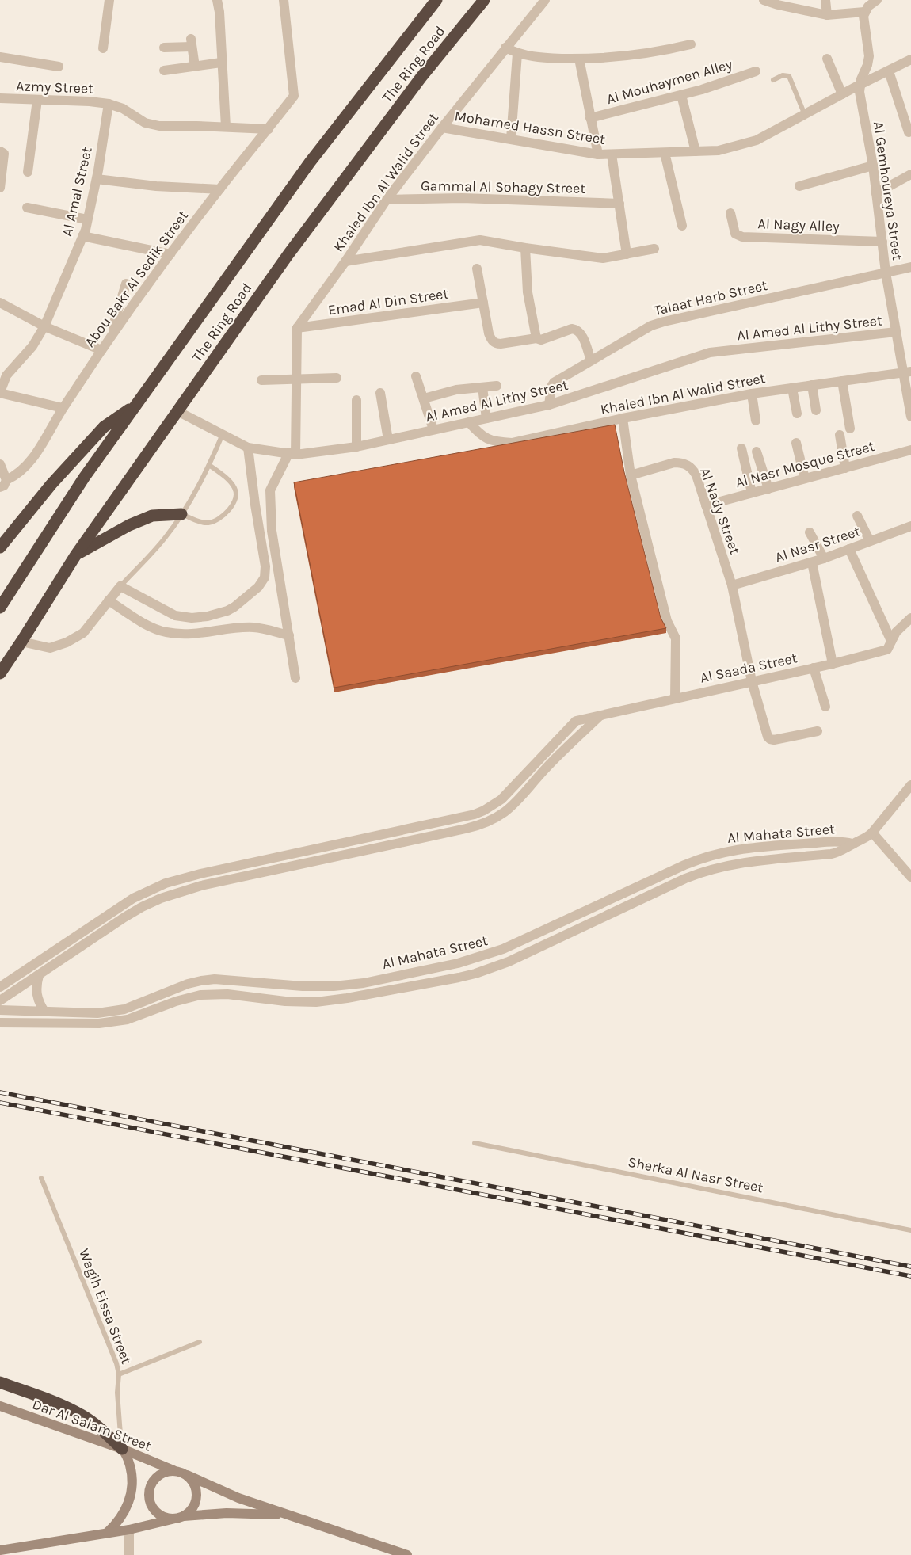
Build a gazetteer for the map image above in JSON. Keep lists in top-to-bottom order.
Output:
{
  "streets": {
    "highway": ["The Ring Road"],
    "main road": ["Dar Al Salam Street"],
    "street": [
      "Al Mouhaymen Alley",
      "Azmy Street",
      "Mohamed Hassn Street",
      "Khaled Ibn Al Walid Street",
      "Gammal Al Sohagy Street",
      "Al Gemhoureya Street",
      "Al Amal Street",
      "Al Nagy Alley",
      "Abou Bakr Al Sedik Street",
      "Talaat Harb Street",
      "Emad Al Din Street",
      "Al Amed Al Lithy Street",
      "Al Nasr Mosque Street",
      "Al Nady Street",
      "Al Nasr Street",
      "Al Saada Street",
      "Al Mahata Street"
    ],
    "lane": ["Sherka Al Nasr Street", "Wagih Eissa Street"]
  },
  "crossings": [
    ["The Ring Road", "Al Amed Al Lithy Street"],
    ["Azmy Street", "Al Amal Street"],
    ["Azmy Street", "Abou Bakr Al Sedik Street"],
    ["Mohamed Hassn Street", "Khaled Ibn Al Walid Street"],
    ["Mohamed Hassn Street", "Al Gemhoureya Street"],
    ["Khaled Ibn Al Walid Street", "Gammal Al Sohagy Street"],
    ["Khaled Ibn Al Walid Street", "Al Gemhoureya Street"],
    ["Khaled Ibn Al Walid Street", "Emad Al Din Street"],
    ["Khaled Ibn Al Walid Street", "Al Amed Al Lithy Street"],
    ["Al Gemhoureya Street", "Al Nagy Alley"],
    ["Al Gemhoureya Street", "Talaat Harb Street"],
    ["Al Gemhoureya Street", "Al Amed Al Lithy Street"],
    ["Talaat Harb Street", "Al Amed Al Lithy Street"],
    ["Al Nasr Mosque Street", "Al Nady Street"],
    ["Al Nady Street", "Al Nasr Street"],
    ["Al Nady Street", "Al Saada Street"],
    ["Wagih Eissa Street", "Dar Al Salam Street"]
  ]
}
